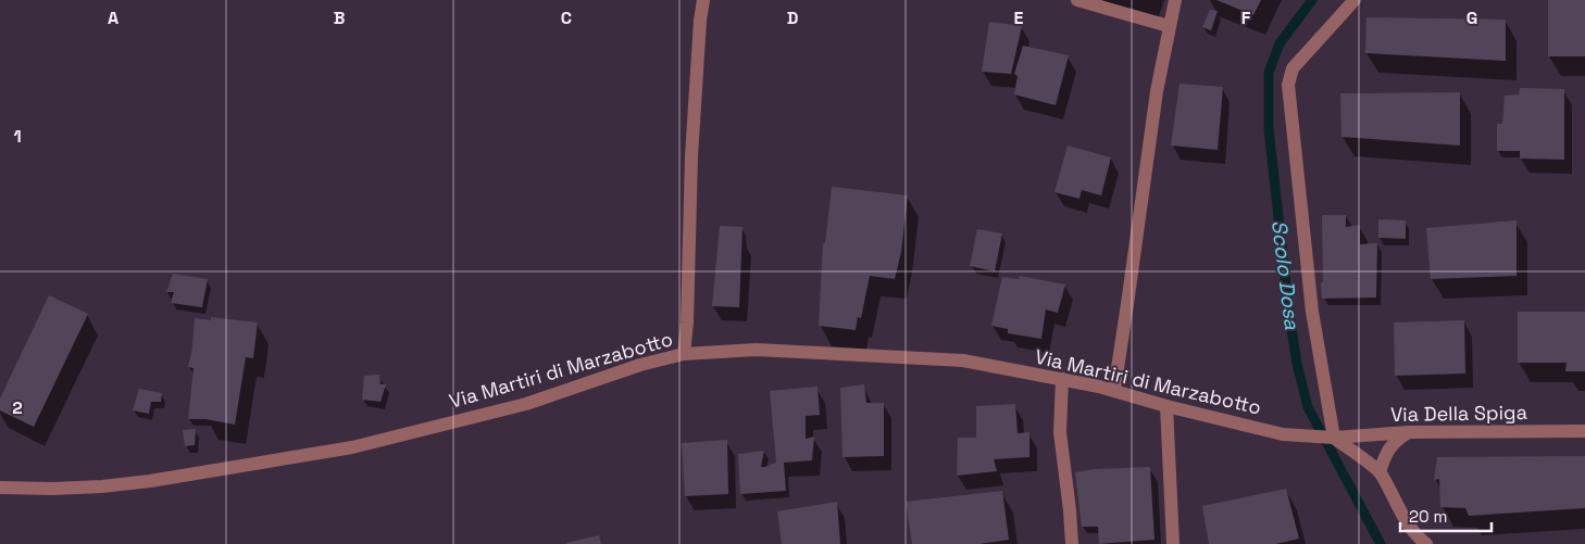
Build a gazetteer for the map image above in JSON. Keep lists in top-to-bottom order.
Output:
{
  "streets": {
    "street": ["Via Martiri di Marzabotto", "Via Della Spiga"]
  },
  "crossings": [
    ["Via Martiri di Marzabotto", "Via Della Spiga"]
  ],
  "water": ["Scolo Dosa"],
  "scale_bar": "20 m",
  "grid": {
    "columns": [
      "A",
      "B",
      "C",
      "D",
      "E",
      "F",
      "G"
    ],
    "rows": ["1", "2"]
  }
}
